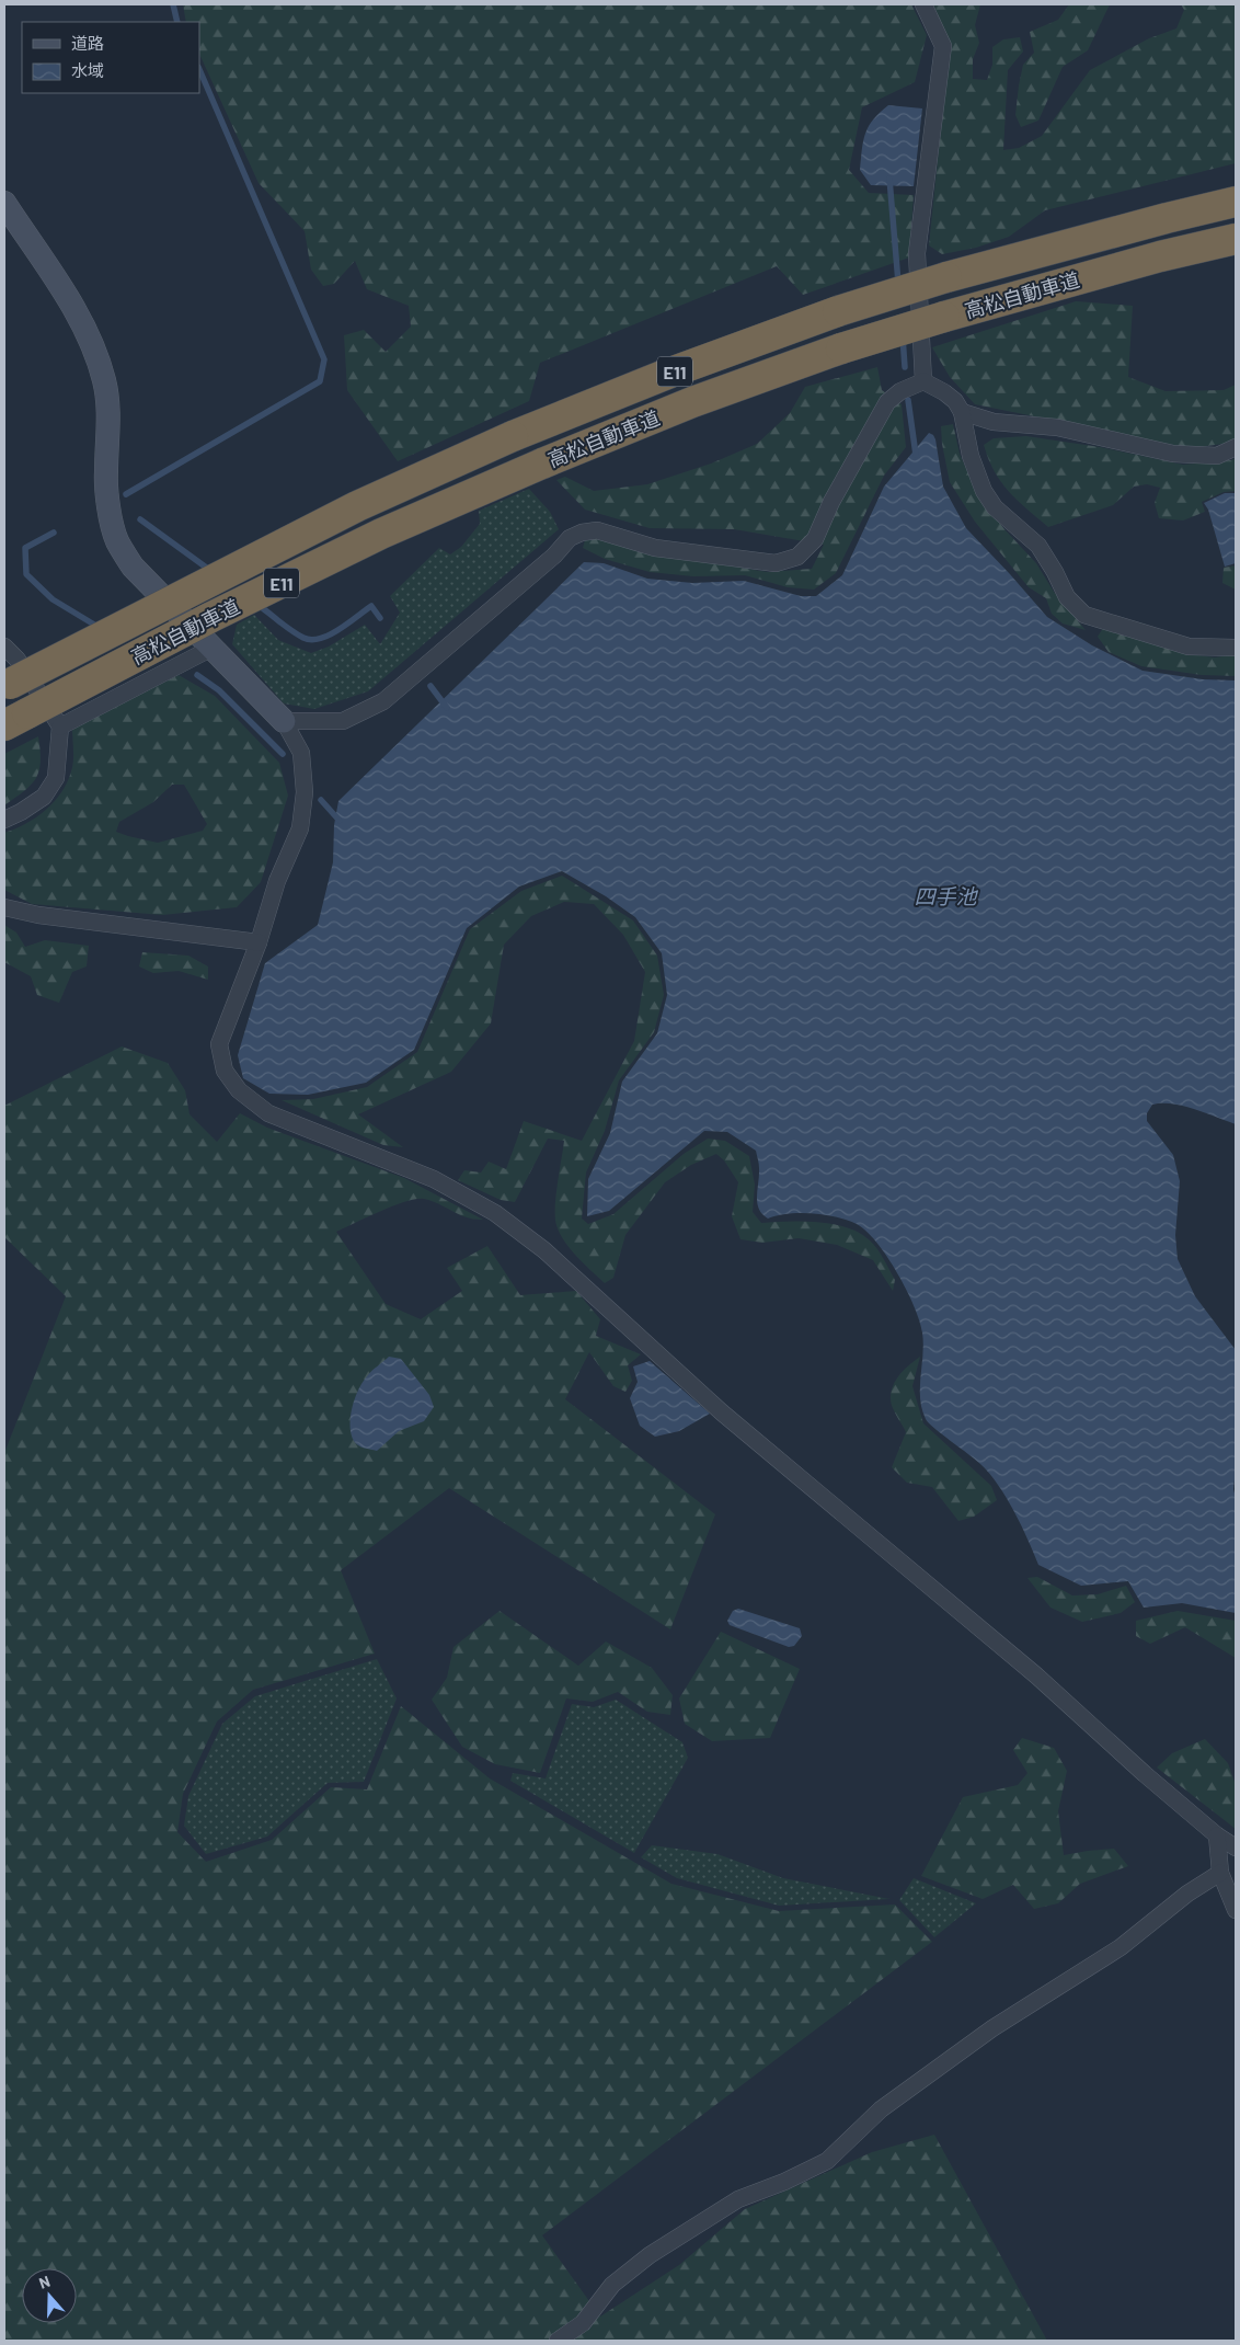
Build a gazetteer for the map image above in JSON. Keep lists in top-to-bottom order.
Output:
{
  "streets": {
    "highway": ["高松自動車道", "E11"]
  },
  "water": ["四手池"],
  "legend": ["道路", "水域"],
  "north": "top"
}
